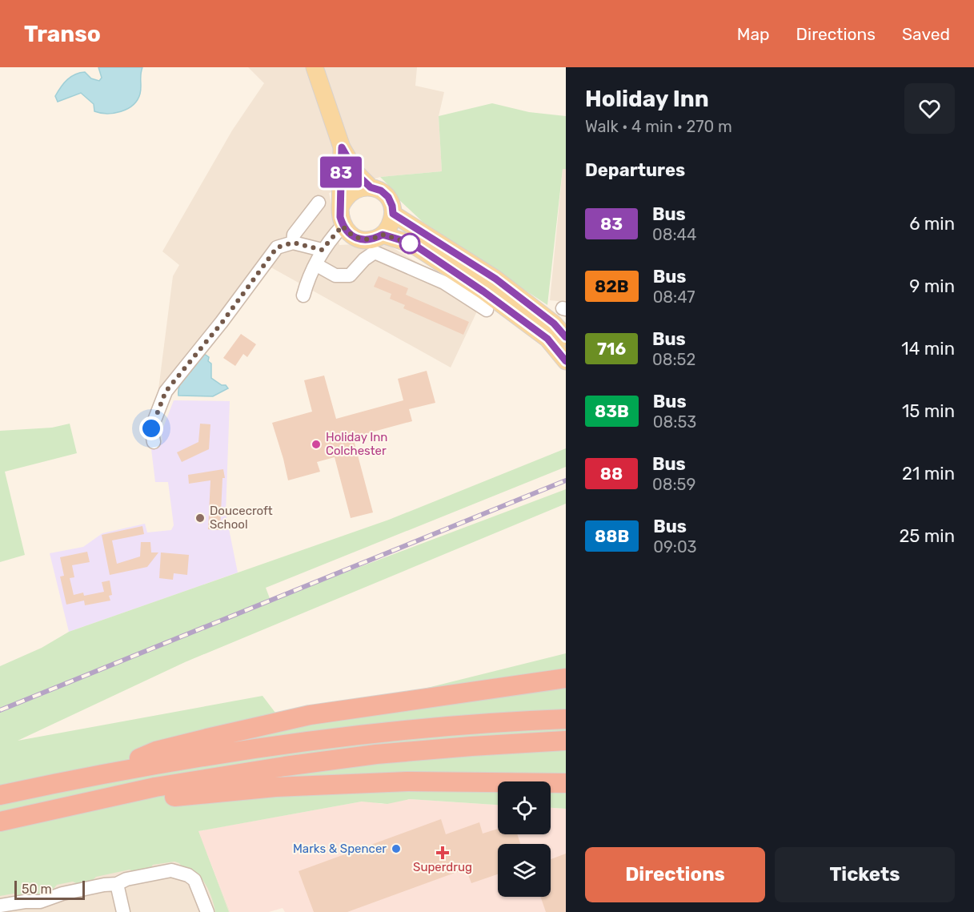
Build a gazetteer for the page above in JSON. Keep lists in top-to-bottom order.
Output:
{
  "places": {
    "other": ["Holiday Inn Colchester", "Doucecroft School", "Marks & Spencer"],
    "health": ["Superdrug"]
  },
  "lines": ["bus line 83"],
  "scale_bar": "50 m",
  "page": {
    "header": "Transo",
    "nav": ["Map", "Directions", "Saved"],
    "on_map": "83",
    "heading": [
      ["Holiday Inn", "Walk · 4 min · 270 m"],
      "Departures"
    ],
    "list": [
      {
        "mark": "83",
        "name": "Bus",
        "note": "08:44",
        "value": "6 min"
      },
      {
        "mark": "82B",
        "name": "Bus",
        "note": "08:47",
        "value": "9 min"
      },
      {
        "mark": "716",
        "name": "Bus",
        "note": "08:52",
        "value": "14 min"
      },
      {
        "mark": "83B",
        "name": "Bus",
        "note": "08:53",
        "value": "15 min"
      },
      {
        "mark": "88",
        "name": "Bus",
        "note": "08:59",
        "value": "21 min"
      },
      {
        "mark": "88B",
        "name": "Bus",
        "note": "09:03",
        "value": "25 min"
      }
    ],
    "buttons": ["Directions", "Tickets"],
    "scale": "50 m"
  }
}
